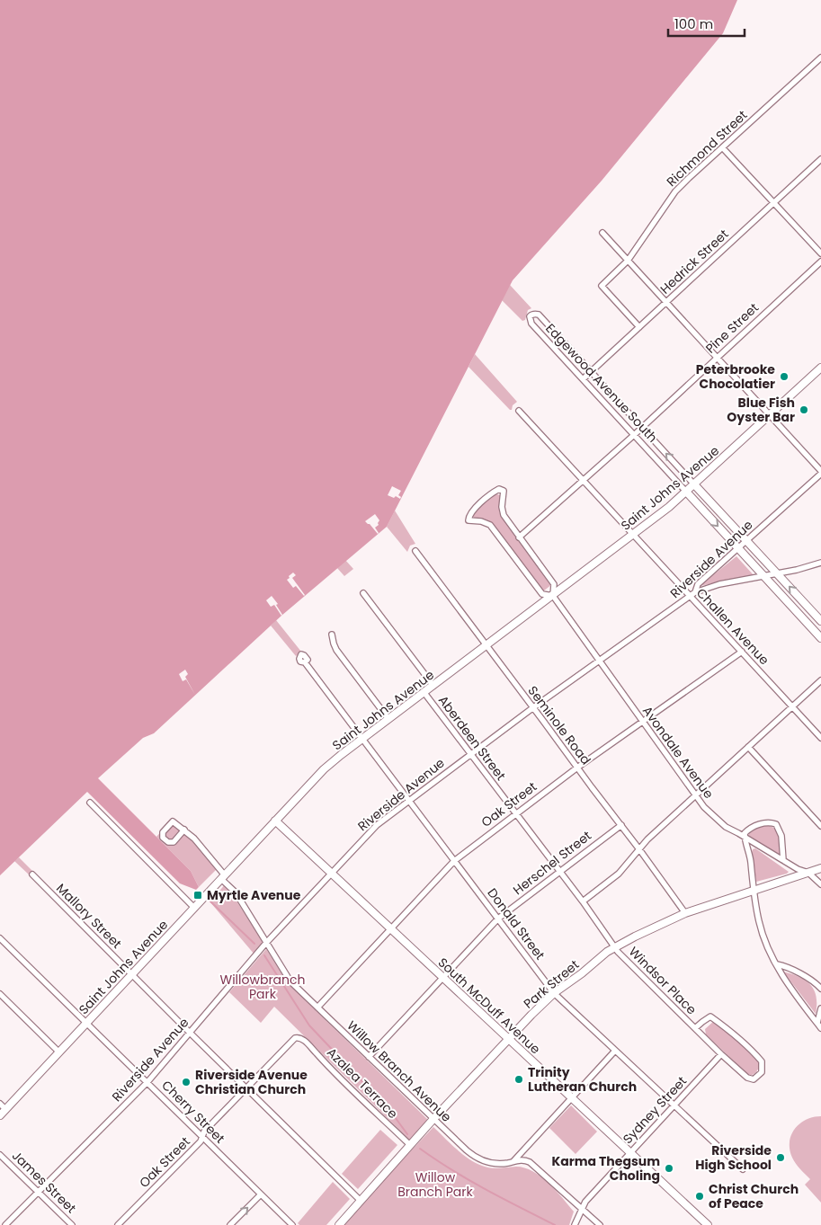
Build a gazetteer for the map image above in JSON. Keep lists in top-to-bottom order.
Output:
{
  "streets": {
    "main road": [
      "Edgewood Avenue South",
      "Saint Johns Avenue",
      "Park Street",
      "South McDuff Avenue"
    ],
    "street": [
      "Richmond Street",
      "Hedrick Street",
      "Pine Street",
      "Riverside Avenue",
      "Challen Avenue",
      "Seminole Road",
      "Aberdeen Street",
      "Avondale Avenue",
      "Oak Street",
      "Herschel Street",
      "Mallory Street",
      "Donald Street",
      "Windsor Place",
      "Willow Branch Avenue",
      "Azalea Terrace",
      "Sydney Street",
      "Cherry Street",
      "James Street"
    ]
  },
  "crossings": [
    ["Richmond Street", "Hedrick Street"],
    ["Hedrick Street", "Edgewood Avenue South"],
    ["Pine Street", "Edgewood Avenue South"],
    ["Pine Street", "Challen Avenue"],
    ["Edgewood Avenue South", "Saint Johns Avenue"],
    ["Edgewood Avenue South", "Riverside Avenue"],
    ["Saint Johns Avenue", "Challen Avenue"],
    ["Saint Johns Avenue", "Seminole Road"],
    ["Saint Johns Avenue", "Aberdeen Street"],
    ["Saint Johns Avenue", "Avondale Avenue"],
    ["Saint Johns Avenue", "Mallory Street"],
    ["Saint Johns Avenue", "Donald Street"],
    ["Saint Johns Avenue", "South McDuff Avenue"],
    ["Saint Johns Avenue", "Willow Branch Avenue"],
    ["Saint Johns Avenue", "Cherry Street"],
    ["Riverside Avenue", "Challen Avenue"],
    ["Riverside Avenue", "Seminole Road"],
    ["Riverside Avenue", "Aberdeen Street"],
    ["Riverside Avenue", "Avondale Avenue"],
    ["Riverside Avenue", "Mallory Street"],
    ["Riverside Avenue", "Donald Street"],
    ["Riverside Avenue", "South McDuff Avenue"],
    ["Riverside Avenue", "Willow Branch Avenue"],
    ["Riverside Avenue", "Cherry Street"],
    ["Riverside Avenue", "James Street"],
    ["Challen Avenue", "Oak Street"],
    ["Seminole Road", "Oak Street"],
    ["Seminole Road", "Herschel Street"],
    ["Seminole Road", "Park Street"],
    ["Aberdeen Street", "Oak Street"],
    ["Aberdeen Street", "Herschel Street"],
    ["Aberdeen Street", "Windsor Place"],
    ["Aberdeen Street", "Park Street"],
    ["Avondale Avenue", "Oak Street"],
    ["Avondale Avenue", "Park Street"],
    ["Oak Street", "Mallory Street"],
    ["Oak Street", "Donald Street"],
    ["Oak Street", "South McDuff Avenue"],
    ["Oak Street", "Willow Branch Avenue"],
    ["Oak Street", "Azalea Terrace"],
    ["Oak Street", "Cherry Street"],
    ["Herschel Street", "Donald Street"],
    ["Herschel Street", "South McDuff Avenue"],
    ["Herschel Street", "Willow Branch Avenue"],
    ["Mallory Street", "Park Street"],
    ["Donald Street", "Park Street"],
    ["Donald Street", "Sydney Street"],
    ["Windsor Place", "Park Street"],
    ["Windsor Place", "Sydney Street"],
    ["Park Street", "South McDuff Avenue"],
    ["Park Street", "Willow Branch Avenue"],
    ["Park Street", "Azalea Terrace"],
    ["South McDuff Avenue", "Sydney Street"],
    ["Willow Branch Avenue", "Sydney Street"]
  ],
  "parks": ["Willowbranch Park", "Willow Branch Park"],
  "places": {
    "other": [
      "Peterbrooke Chocolatier",
      "Blue Fish Oyster Bar",
      "Trinity Lutheran Church",
      "Riverside Avenue Christian Church",
      "Riverside High School",
      "Karma Thegsum Choling",
      "Christ Church of Peace"
    ],
    "transit": ["Myrtle Avenue"]
  },
  "scale_bar": "100 m"
}
